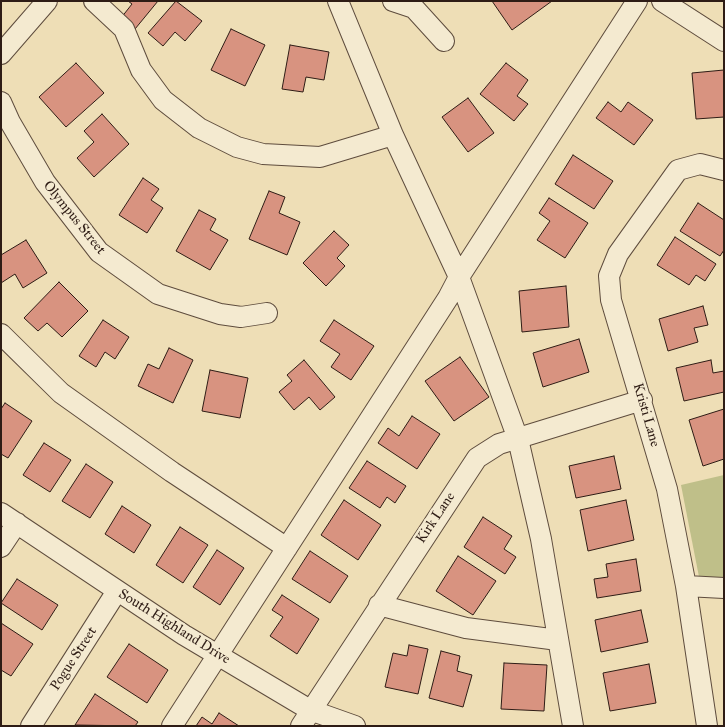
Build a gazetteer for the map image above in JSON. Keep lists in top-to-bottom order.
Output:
{
  "streets": {
    "street": [
      "Olympus Street",
      "Kristi Lane",
      "Kirk Lane",
      "South Highland Drive",
      "Pogue Street"
    ]
  },
  "crossings": [
    ["Kristi Lane", "Kirk Lane"],
    ["Kirk Lane", "South Highland Drive"],
    ["South Highland Drive", "Pogue Street"]
  ]
}
